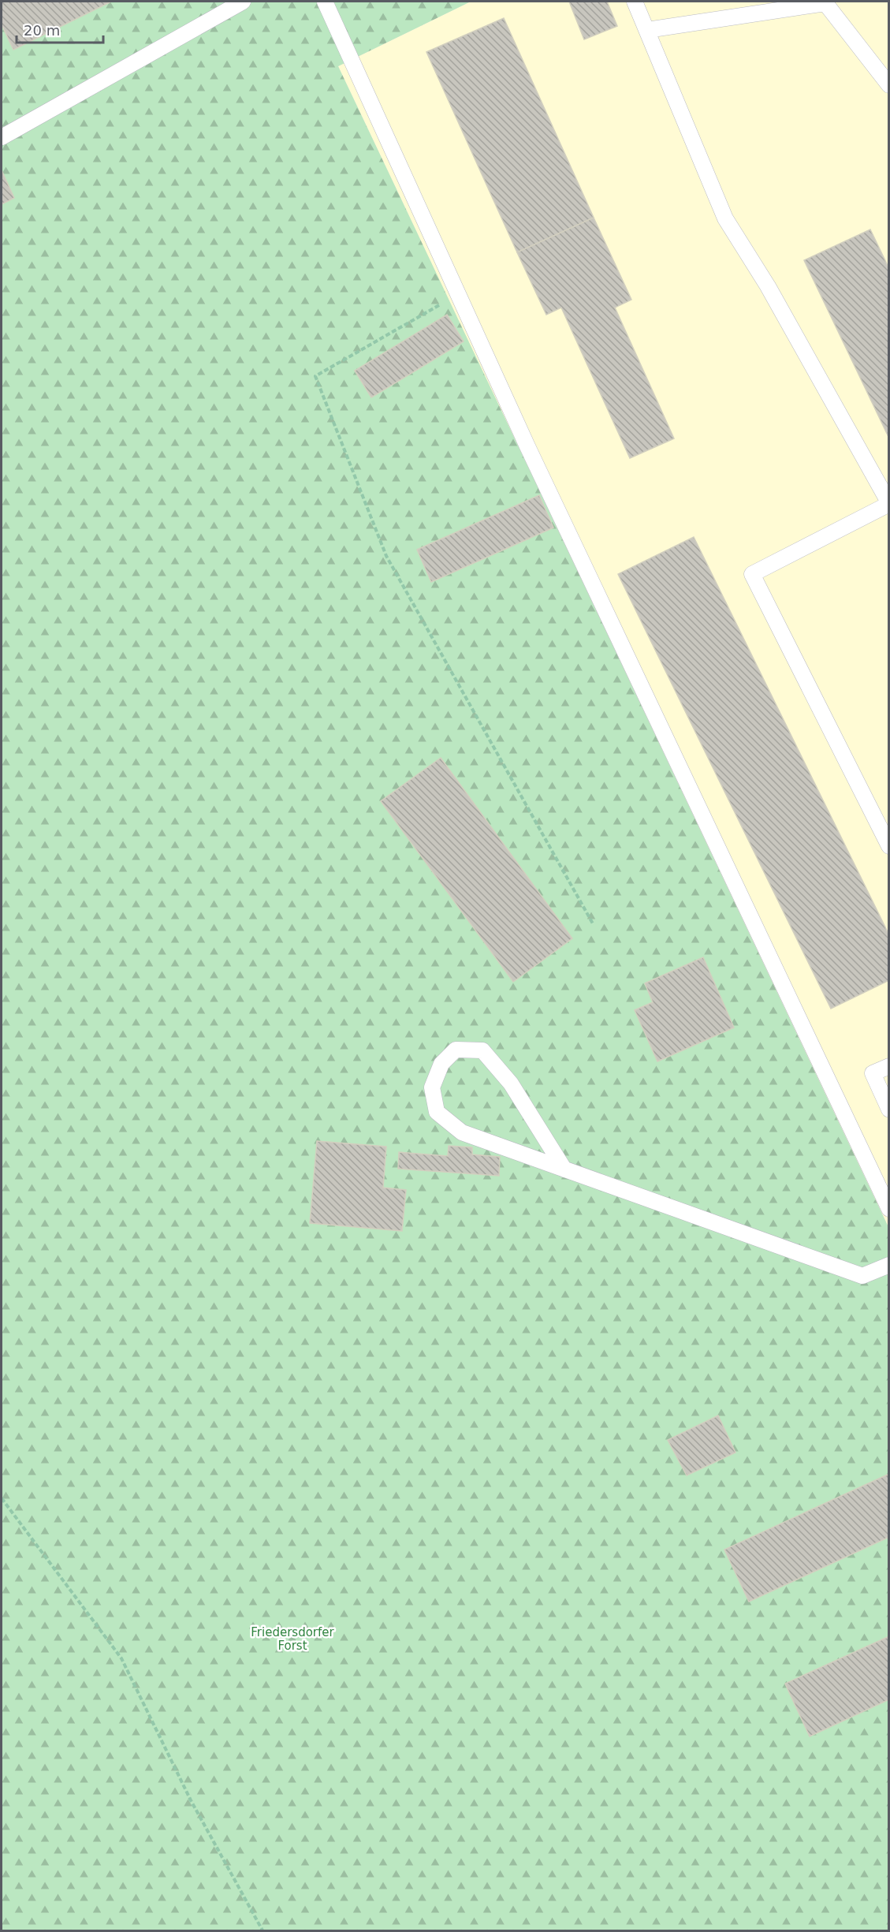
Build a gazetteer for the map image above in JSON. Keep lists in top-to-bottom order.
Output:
{
  "parks": ["Friedersdorfer Forst"],
  "scale_bar": "20 m"
}
